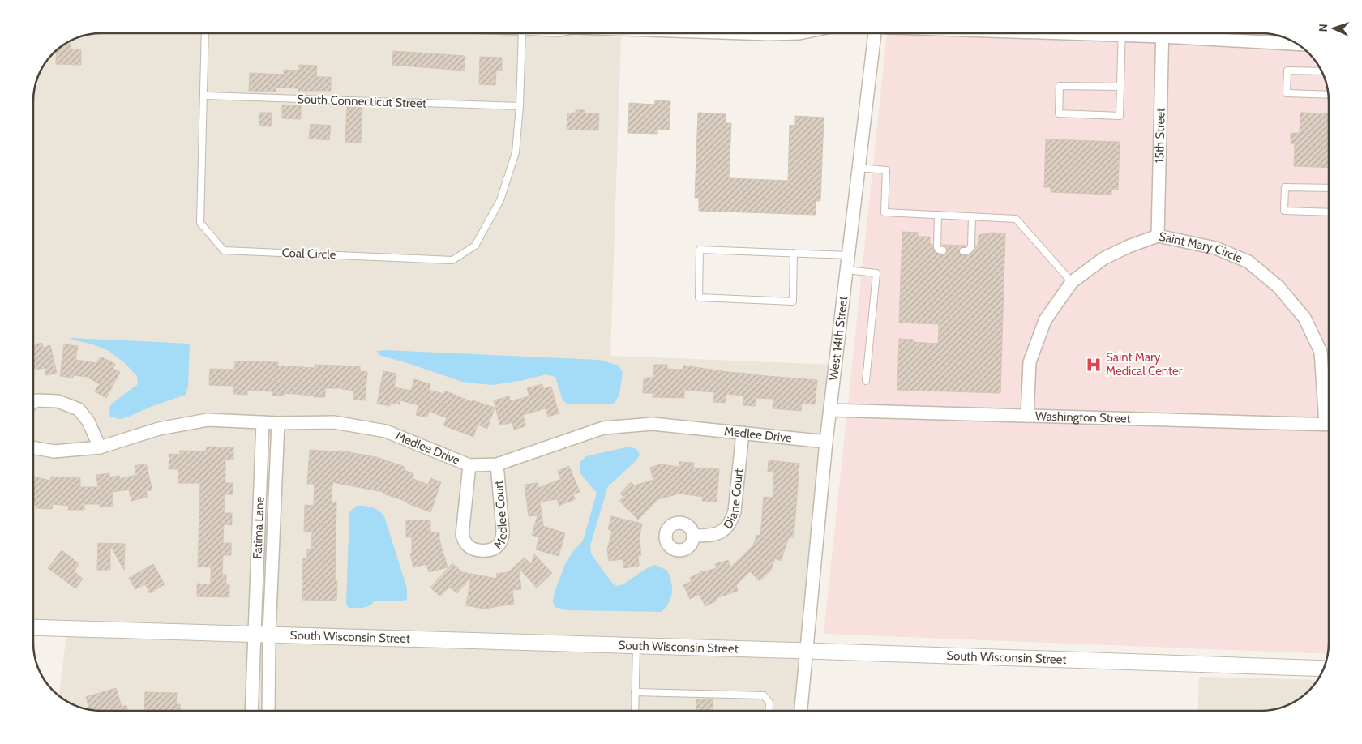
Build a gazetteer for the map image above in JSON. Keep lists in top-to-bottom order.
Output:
{
  "streets": {
    "street": [
      "15th Street",
      "Saint Mary Circle",
      "West 14th Street",
      "Washington Street",
      "Medlee Drive",
      "Diane Court",
      "Medlee Court",
      "Fatima Lane",
      "South Wisconsin Street"
    ],
    "lane": ["South Connecticut Street", "Coal Circle"]
  },
  "crossings": [
    ["South Connecticut Street", "Coal Circle"],
    ["15th Street", "Saint Mary Circle"],
    ["Saint Mary Circle", "Washington Street"],
    ["West 14th Street", "Washington Street"],
    ["West 14th Street", "Medlee Drive"],
    ["West 14th Street", "South Wisconsin Street"],
    ["Medlee Drive", "Diane Court"],
    ["Medlee Drive", "Medlee Court"],
    ["Medlee Drive", "Fatima Lane"],
    ["Fatima Lane", "South Wisconsin Street"]
  ],
  "places": {
    "hospital": ["Saint Mary Medical Center"]
  },
  "north": "left"
}
